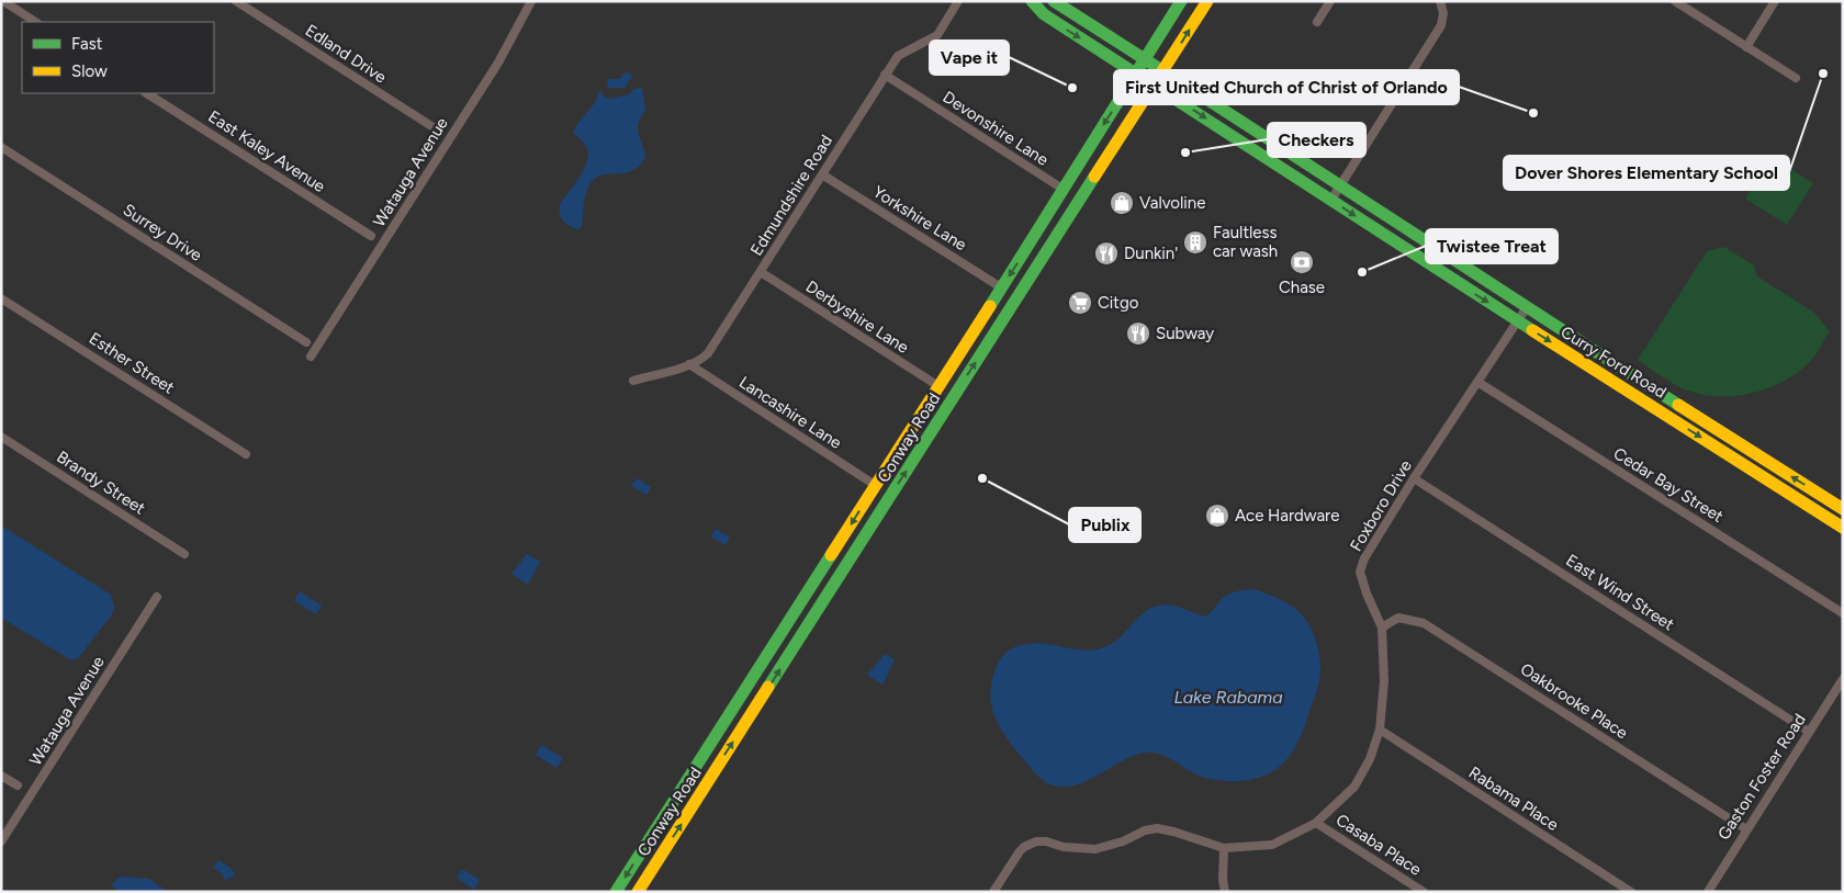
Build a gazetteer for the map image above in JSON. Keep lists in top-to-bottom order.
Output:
{
  "streets": {
    "main road": ["Curry Ford Road", "Conway Road"],
    "street": [
      "Edland Drive",
      "Devonshire Lane",
      "East Kaley Avenue",
      "Watauga Avenue",
      "Edmundshire Road",
      "Yorkshire Lane",
      "Surrey Drive",
      "Derbyshire Lane",
      "Esther Street",
      "Lancashire Lane",
      "Brandy Street",
      "Cedar Bay Street",
      "Foxboro Drive",
      "East Wind Street",
      "Oakbrooke Place",
      "Gaston Foster Road",
      "Rabama Place",
      "Casaba Place"
    ]
  },
  "crossings": [
    ["Devonshire Lane", "Edmundshire Road"],
    ["Devonshire Lane", "Conway Road"],
    ["Edmundshire Road", "Yorkshire Lane"],
    ["Edmundshire Road", "Derbyshire Lane"],
    ["Edmundshire Road", "Lancashire Lane"],
    ["Yorkshire Lane", "Conway Road"],
    ["Derbyshire Lane", "Conway Road"],
    ["Curry Ford Road", "Conway Road"],
    ["Curry Ford Road", "Foxboro Drive"],
    ["Lancashire Lane", "Conway Road"],
    ["Cedar Bay Street", "Foxboro Drive"],
    ["Foxboro Drive", "East Wind Street"],
    ["Foxboro Drive", "Oakbrooke Place"],
    ["Foxboro Drive", "Rabama Place"],
    ["Foxboro Drive", "Casaba Place"],
    ["East Wind Street", "Gaston Foster Road"],
    ["Oakbrooke Place", "Gaston Foster Road"]
  ],
  "water": ["Lake Rabama"],
  "places": {
    "other": [
      "Dover Shores Elementary School",
      "Vape it",
      "First United Church of Christ of Orlando",
      "Checkers",
      "Twistee Treat",
      "Publix"
    ],
    "shop": ["Valvoline", "Ace Hardware"],
    "building": ["Faultless car wash"],
    "restaurant": ["Dunkin'", "Subway"],
    "bank": ["Chase"],
    "supermarket": ["Citgo"]
  },
  "legend": ["Fast", "Slow"]
}
